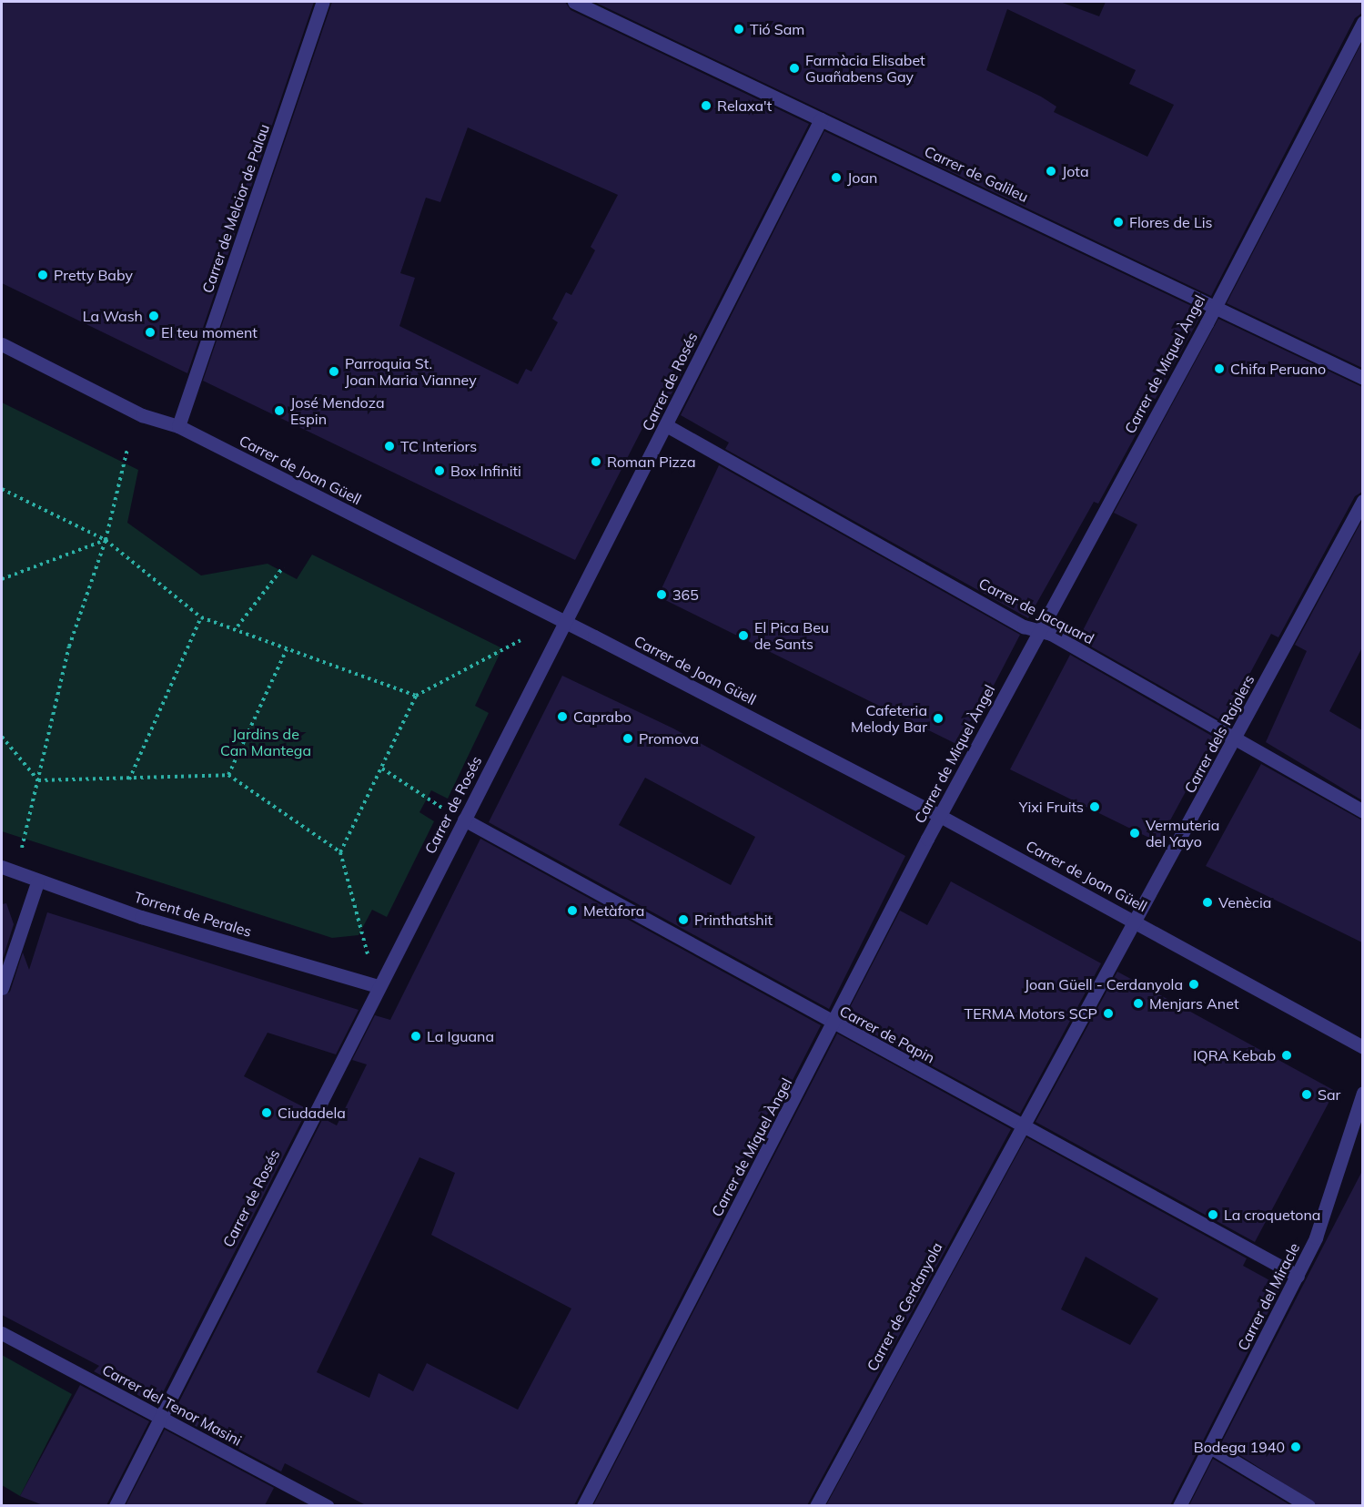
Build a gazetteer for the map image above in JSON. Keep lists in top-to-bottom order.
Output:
{
  "streets": {
    "street": [
      "Carrer de Galileu",
      "Carrer de Melcior de Palau",
      "Carrer de Miquel Àngel",
      "Carrer de Rosés",
      "Carrer de Joan Güell",
      "Carrer de Jacquard",
      "Carrer dels Rajolers",
      "Torrent de Perales",
      "Carrer de Papin",
      "Carrer del Miracle",
      "Carrer de Cerdanyola",
      "Carrer del Tenor Masini"
    ]
  },
  "crossings": [
    ["Carrer de Galileu", "Carrer de Miquel Àngel"],
    ["Carrer de Galileu", "Carrer de Rosés"],
    ["Carrer de Melcior de Palau", "Carrer de Joan Güell"],
    ["Carrer de Miquel Àngel", "Carrer de Joan Güell"],
    ["Carrer de Miquel Àngel", "Carrer de Jacquard"],
    ["Carrer de Miquel Àngel", "Carrer de Papin"],
    ["Carrer de Rosés", "Carrer de Joan Güell"],
    ["Carrer de Rosés", "Carrer de Jacquard"],
    ["Carrer de Rosés", "Torrent de Perales"],
    ["Carrer de Rosés", "Carrer de Papin"],
    ["Carrer de Rosés", "Carrer del Tenor Masini"],
    ["Carrer de Joan Güell", "Carrer dels Rajolers"],
    ["Carrer de Jacquard", "Carrer dels Rajolers"],
    ["Carrer dels Rajolers", "Carrer de Papin"],
    ["Carrer dels Rajolers", "Carrer de Cerdanyola"],
    ["Carrer de Papin", "Carrer del Miracle"],
    ["Carrer de Papin", "Carrer de Cerdanyola"]
  ],
  "parks": ["Jardins de Can Mantega"],
  "places": [
    "Tió Sam",
    "Farmàcia Elisabet Guañabens Gay",
    "Relaxa't",
    "Jota",
    "Joan",
    "Flores de Lis",
    "Pretty Baby",
    "La Wash",
    "El teu moment",
    "Chifa Peruano",
    "Parroquia St. Joan Maria Vianney",
    "José Mendoza Espin",
    "TC Interiors",
    "Roman Pizza",
    "Box Infiniti",
    "365",
    "El Pica Beu de Sants",
    "Caprabo",
    "Cafeteria Melody Bar",
    "Promova",
    "Yixi Fruits",
    "Vermuteria del Yayo",
    "Venècia",
    "Metàfora",
    "Printhatshit",
    "Joan Güell - Cerdanyola",
    "Menjars Anet",
    "TERMA Motors SCP",
    "La Iguana",
    "IQRA Kebab",
    "Sar",
    "Ciudadela",
    "La croquetona",
    "Bodega 1940"
  ]
}
